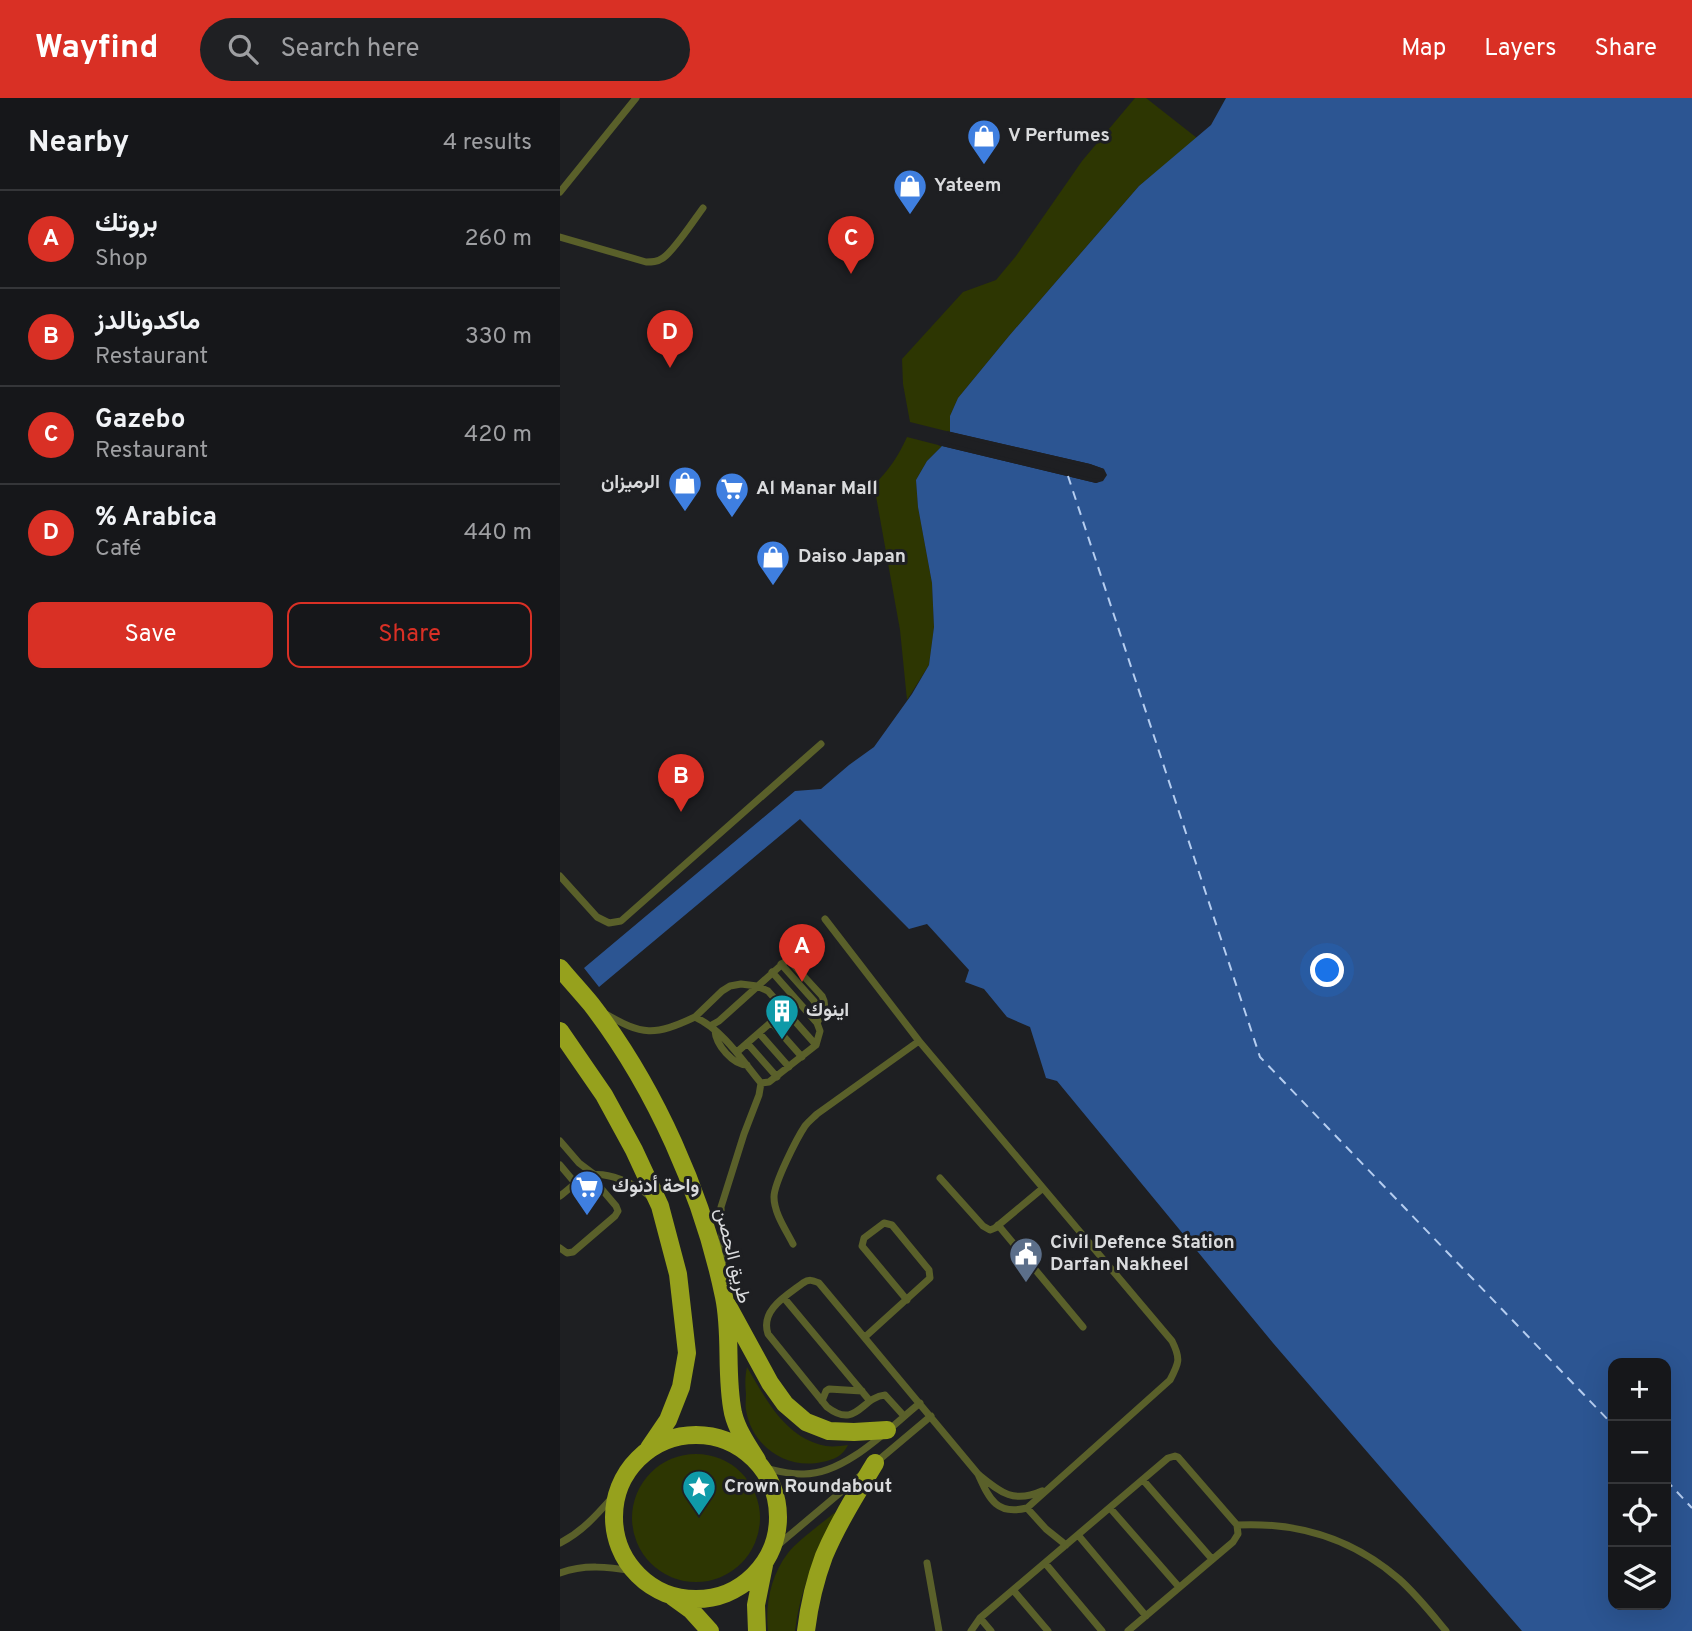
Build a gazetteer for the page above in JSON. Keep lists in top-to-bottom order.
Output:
{
  "streets": {
    "main road": ["طريق الحصن"]
  },
  "places": {
    "shop": [
      "V Perfumes",
      "Yateem",
      "الرميزان",
      "Daiso Japan"
    ],
    "supermarket": ["Al Manar Mall", "واحة أدنوك"],
    "building": ["اينوك"],
    "public building": ["Civil Defence Station Darfan Nakheel"],
    "place": ["Crown Roundabout"]
  },
  "page": {
    "header": "Wayfind",
    "search": "Search here",
    "nav": ["Map", "Layers", "Share"],
    "heading": ["Nearby", "4 results"],
    "list": [
      {
        "mark": "A",
        "name": "بروتك",
        "note": "Shop",
        "value": "260 m"
      },
      {
        "mark": "B",
        "name": "ماكدونالدز",
        "note": "Restaurant",
        "value": "330 m"
      },
      {
        "mark": "C",
        "name": "Gazebo",
        "note": "Restaurant",
        "value": "420 m"
      },
      {
        "mark": "D",
        "name": "% Arabica",
        "note": "Café",
        "value": "440 m"
      }
    ],
    "pins": [
      "C",
      "D",
      "B",
      "A"
    ],
    "buttons": ["Save", "Share"],
    "map_buttons": ["+", "−"]
  }
}
